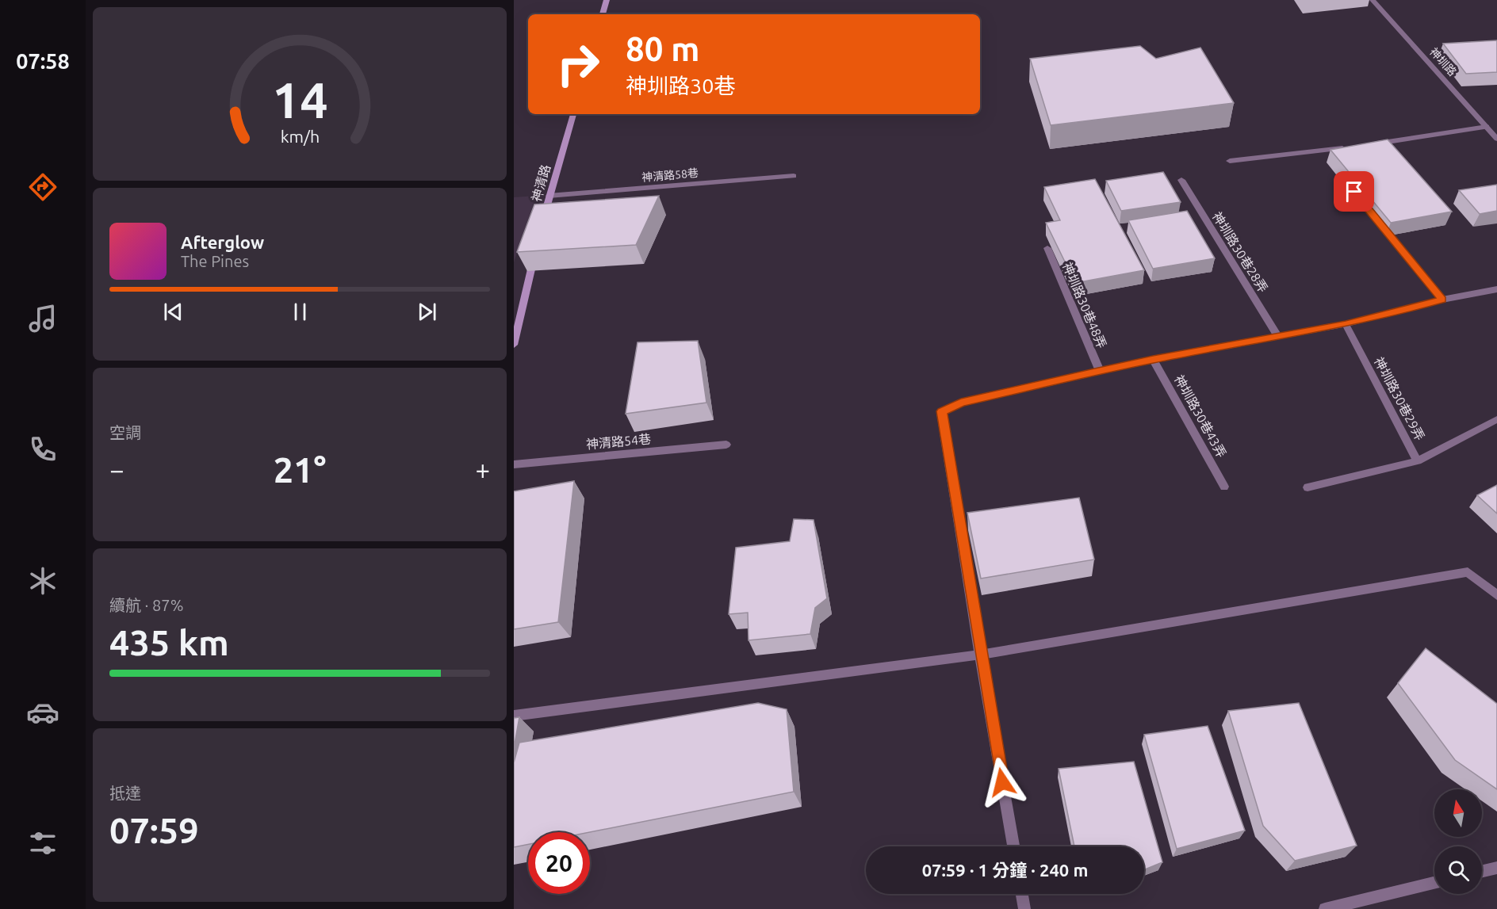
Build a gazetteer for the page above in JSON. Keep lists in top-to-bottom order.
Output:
{
  "streets": {
    "street": [
      "神圳路",
      "神清路58巷",
      "神清路",
      "神圳路30巷28弄",
      "神圳路30巷48弄",
      "神圳路30巷29弄",
      "神圳路30巷43弄",
      "神清路54巷"
    ]
  },
  "crossings": [
    ["神清路58巷", "神清路"]
  ],
  "north": "top",
  "page": {
    "tabs": "07:58",
    "turn": ["80 m", "神圳路30巷"],
    "song": ["Afterglow", "The Pines"],
    "tile": [
      "空調",
      ["續航 · 87%", "435 km"],
      ["抵達", "07:59"]
    ],
    "heat": ["−", "21°", "+"],
    "limit": "20",
    "trip": "07:59 · 1 分鐘 · 240 m",
    "gauge": ["14", "km/h"]
  }
}
